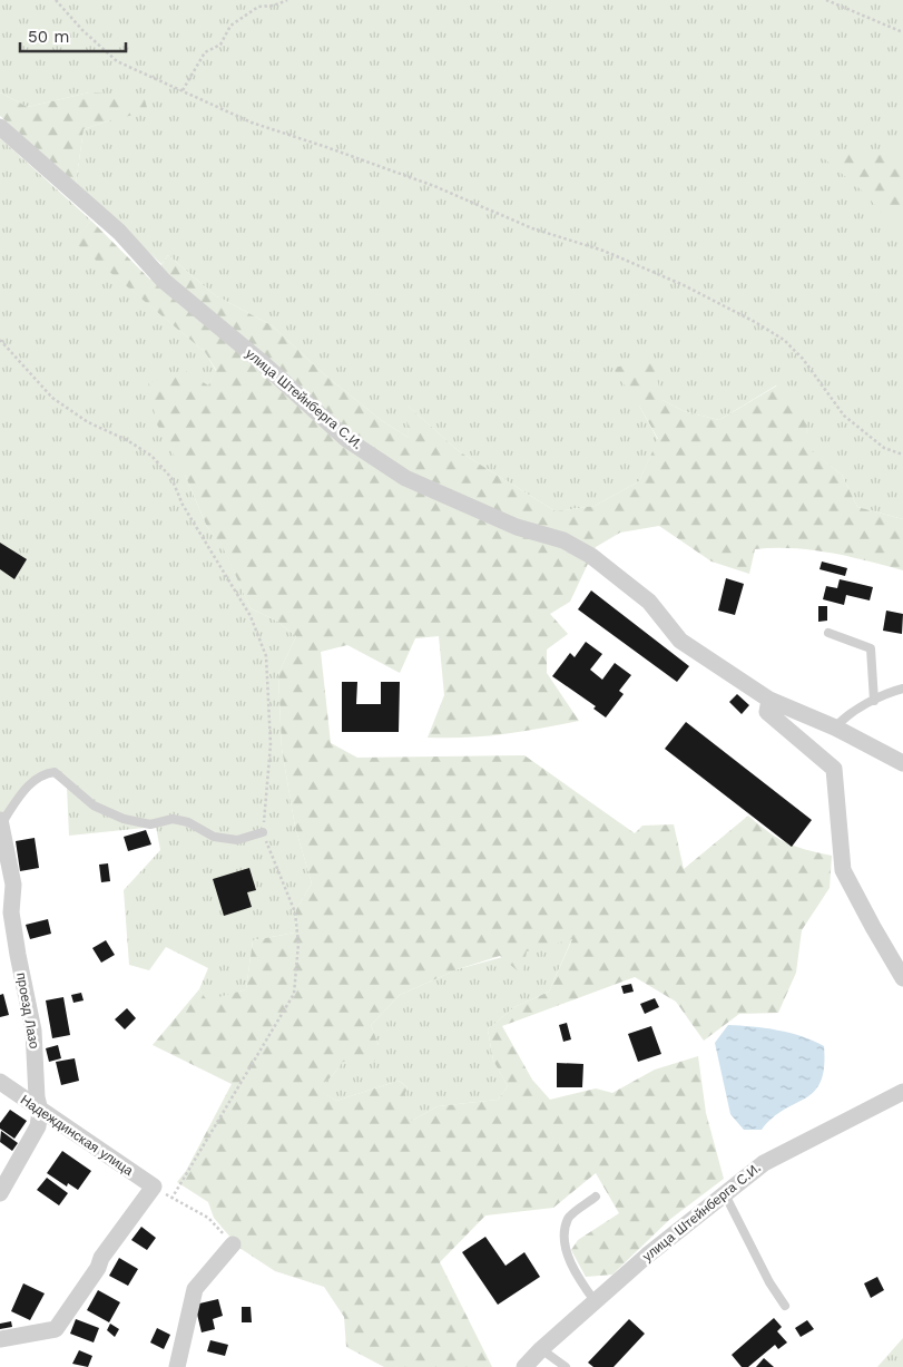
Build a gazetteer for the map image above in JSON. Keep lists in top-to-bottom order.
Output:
{
  "streets": {
    "street": ["улица Штейнберга С.И.", "проезд Лазо", "Надеждинская улица"]
  },
  "crossings": [
    ["проезд Лазо", "Надеждинская улица"]
  ],
  "scale_bar": "50 m"
}
